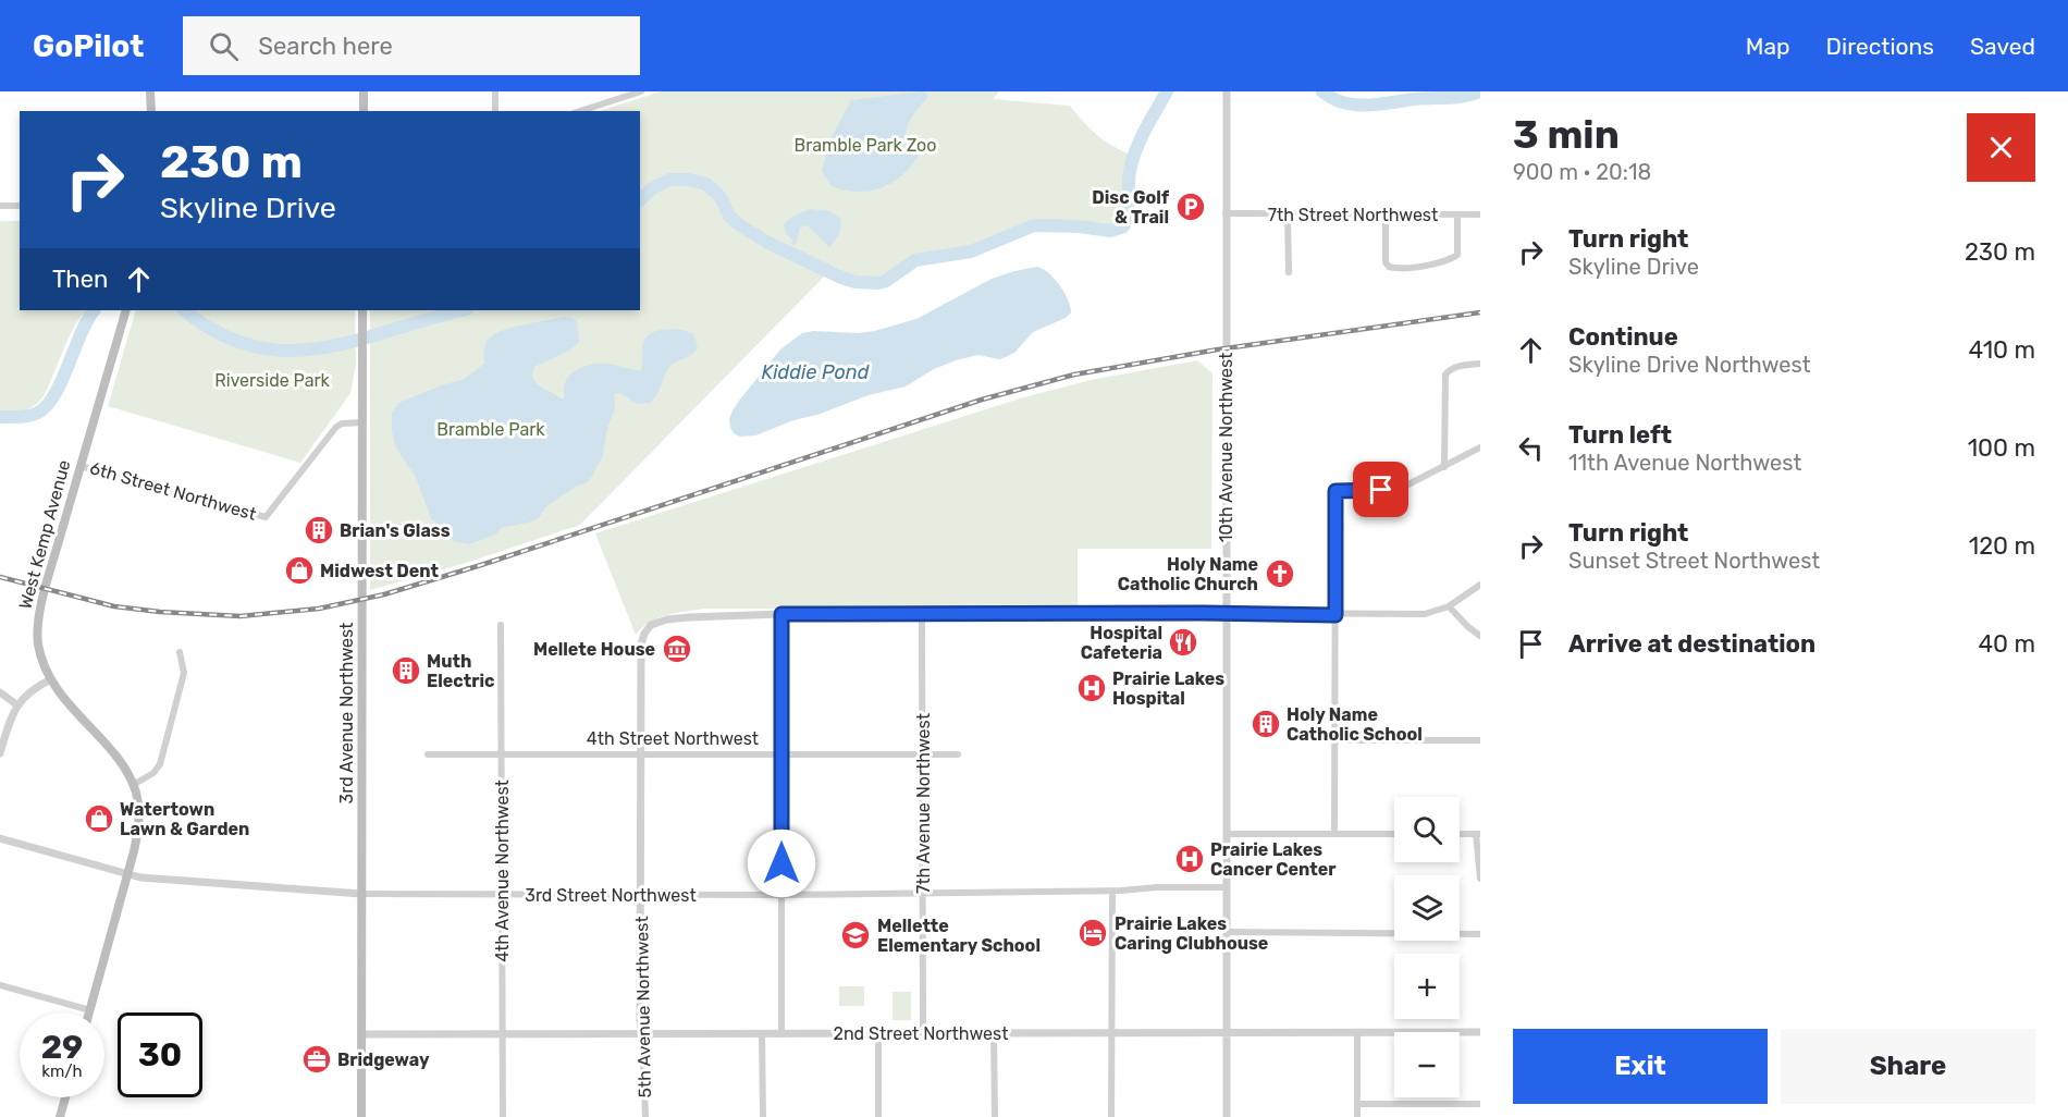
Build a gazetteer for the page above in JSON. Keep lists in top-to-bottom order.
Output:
{
  "streets": {
    "main road": ["West Kemp Avenue", "3rd Avenue Northwest"],
    "street": [
      "7th Street Northwest",
      "10th Avenue Northwest",
      "6th Street Northwest",
      "4th Street Northwest",
      "7th Avenue Northwest",
      "4th Avenue Northwest",
      "3rd Street Northwest",
      "5th Avenue Northwest",
      "2nd Street Northwest"
    ]
  },
  "crossings": [
    ["7th Street Northwest", "10th Avenue Northwest"],
    ["10th Avenue Northwest", "3rd Street Northwest"],
    ["10th Avenue Northwest", "2nd Street Northwest"],
    ["6th Street Northwest", "West Kemp Avenue"],
    ["6th Street Northwest", "3rd Avenue Northwest"],
    ["3rd Avenue Northwest", "3rd Street Northwest"],
    ["3rd Avenue Northwest", "2nd Street Northwest"],
    ["4th Street Northwest", "7th Avenue Northwest"],
    ["4th Street Northwest", "4th Avenue Northwest"],
    ["4th Street Northwest", "5th Avenue Northwest"],
    ["7th Avenue Northwest", "3rd Street Northwest"],
    ["7th Avenue Northwest", "2nd Street Northwest"],
    ["4th Avenue Northwest", "3rd Street Northwest"],
    ["4th Avenue Northwest", "2nd Street Northwest"],
    ["3rd Street Northwest", "5th Avenue Northwest"],
    ["5th Avenue Northwest", "2nd Street Northwest"]
  ],
  "water": ["Kiddie Pond"],
  "parks": ["Bramble Park Zoo", "Riverside Park", "Bramble Park"],
  "places": {
    "parking": ["Disc Golf & Trail"],
    "building": ["Brian's Glass", "Muth Electric", "Holy Name Catholic School"],
    "shop": ["Midwest Dent", "Watertown Lawn & Garden"],
    "church": ["Holy Name Catholic Church"],
    "restaurant": ["Hospital Cafeteria"],
    "museum": ["Mellete House"],
    "hospital": ["Prairie Lakes Hospital", "Prairie Lakes Cancer Center"],
    "hotel": ["Prairie Lakes Caring Clubhouse"],
    "school or university": ["Mellette Elementary School"],
    "office": ["Bridgeway"]
  },
  "page": {
    "header": "GoPilot",
    "search": "Search here",
    "nav": ["Map", "Directions", "Saved"],
    "heading": ["3 min", "900 m · 20:18"],
    "turn": ["230 m", "Skyline Drive"],
    "list": [
      {
        "name": "Turn right",
        "note": "Skyline Drive",
        "value": "230 m"
      },
      {
        "name": "Continue",
        "note": "Skyline Drive Northwest",
        "value": "410 m"
      },
      {
        "name": "Turn left",
        "note": "11th Avenue Northwest",
        "value": "100 m"
      },
      {
        "name": "Turn right",
        "note": "Sunset Street Northwest",
        "value": "120 m"
      },
      {
        "name": "Arrive at destination",
        "value": "40 m"
      }
    ],
    "then": "Then",
    "map_buttons": ["+", "−"],
    "speed": "29 km/h",
    "limit": "30",
    "buttons": ["Exit", "Share"]
  }
}
